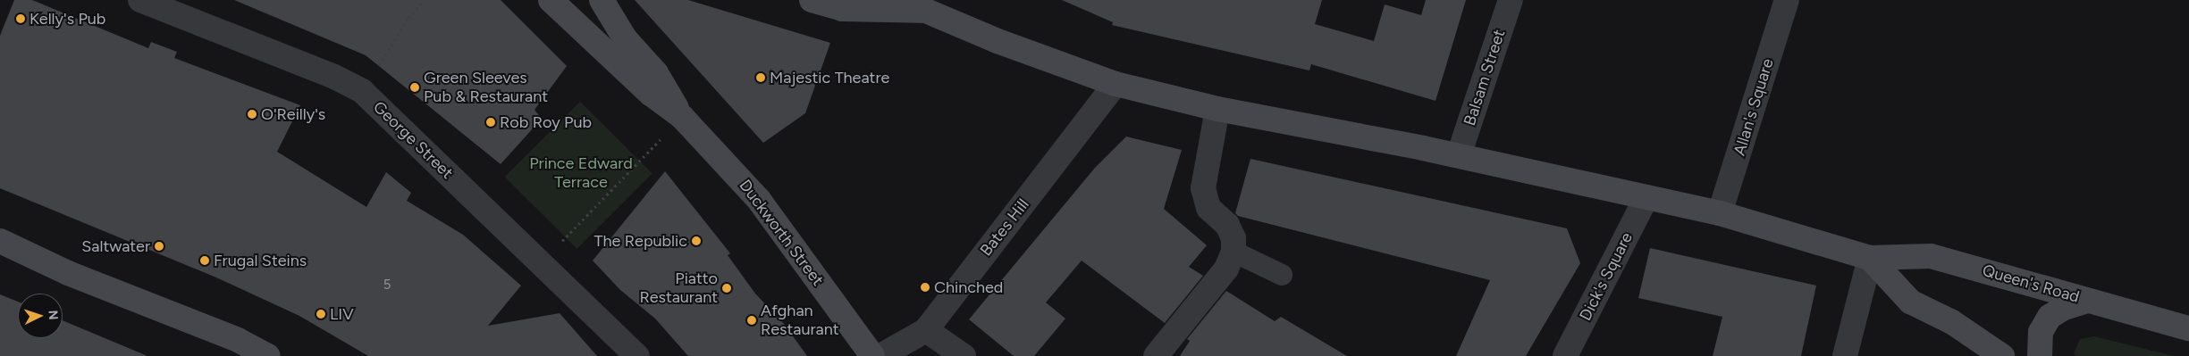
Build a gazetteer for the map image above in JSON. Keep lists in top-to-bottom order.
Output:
{
  "streets": {
    "main road": ["Duckworth Street", "Queen's Road"],
    "street": [
      "Balsam Street",
      "Allan's Square",
      "George Street",
      "Bates Hill",
      "Dick's Square"
    ]
  },
  "parks": ["Prince Edward Terrace"],
  "places": [
    "Kelly's Pub",
    "Majestic Theatre",
    "Green Sleeves Pub & Restaurant",
    "O'Reilly's",
    "Rob Roy Pub",
    "The Republic",
    "Saltwater",
    "Frugal Steins",
    "Chinched",
    "Piatto Restaurant",
    "LIV",
    "Afghan Restaurant"
  ],
  "house_numbers": ["5"],
  "north": "right"
}
